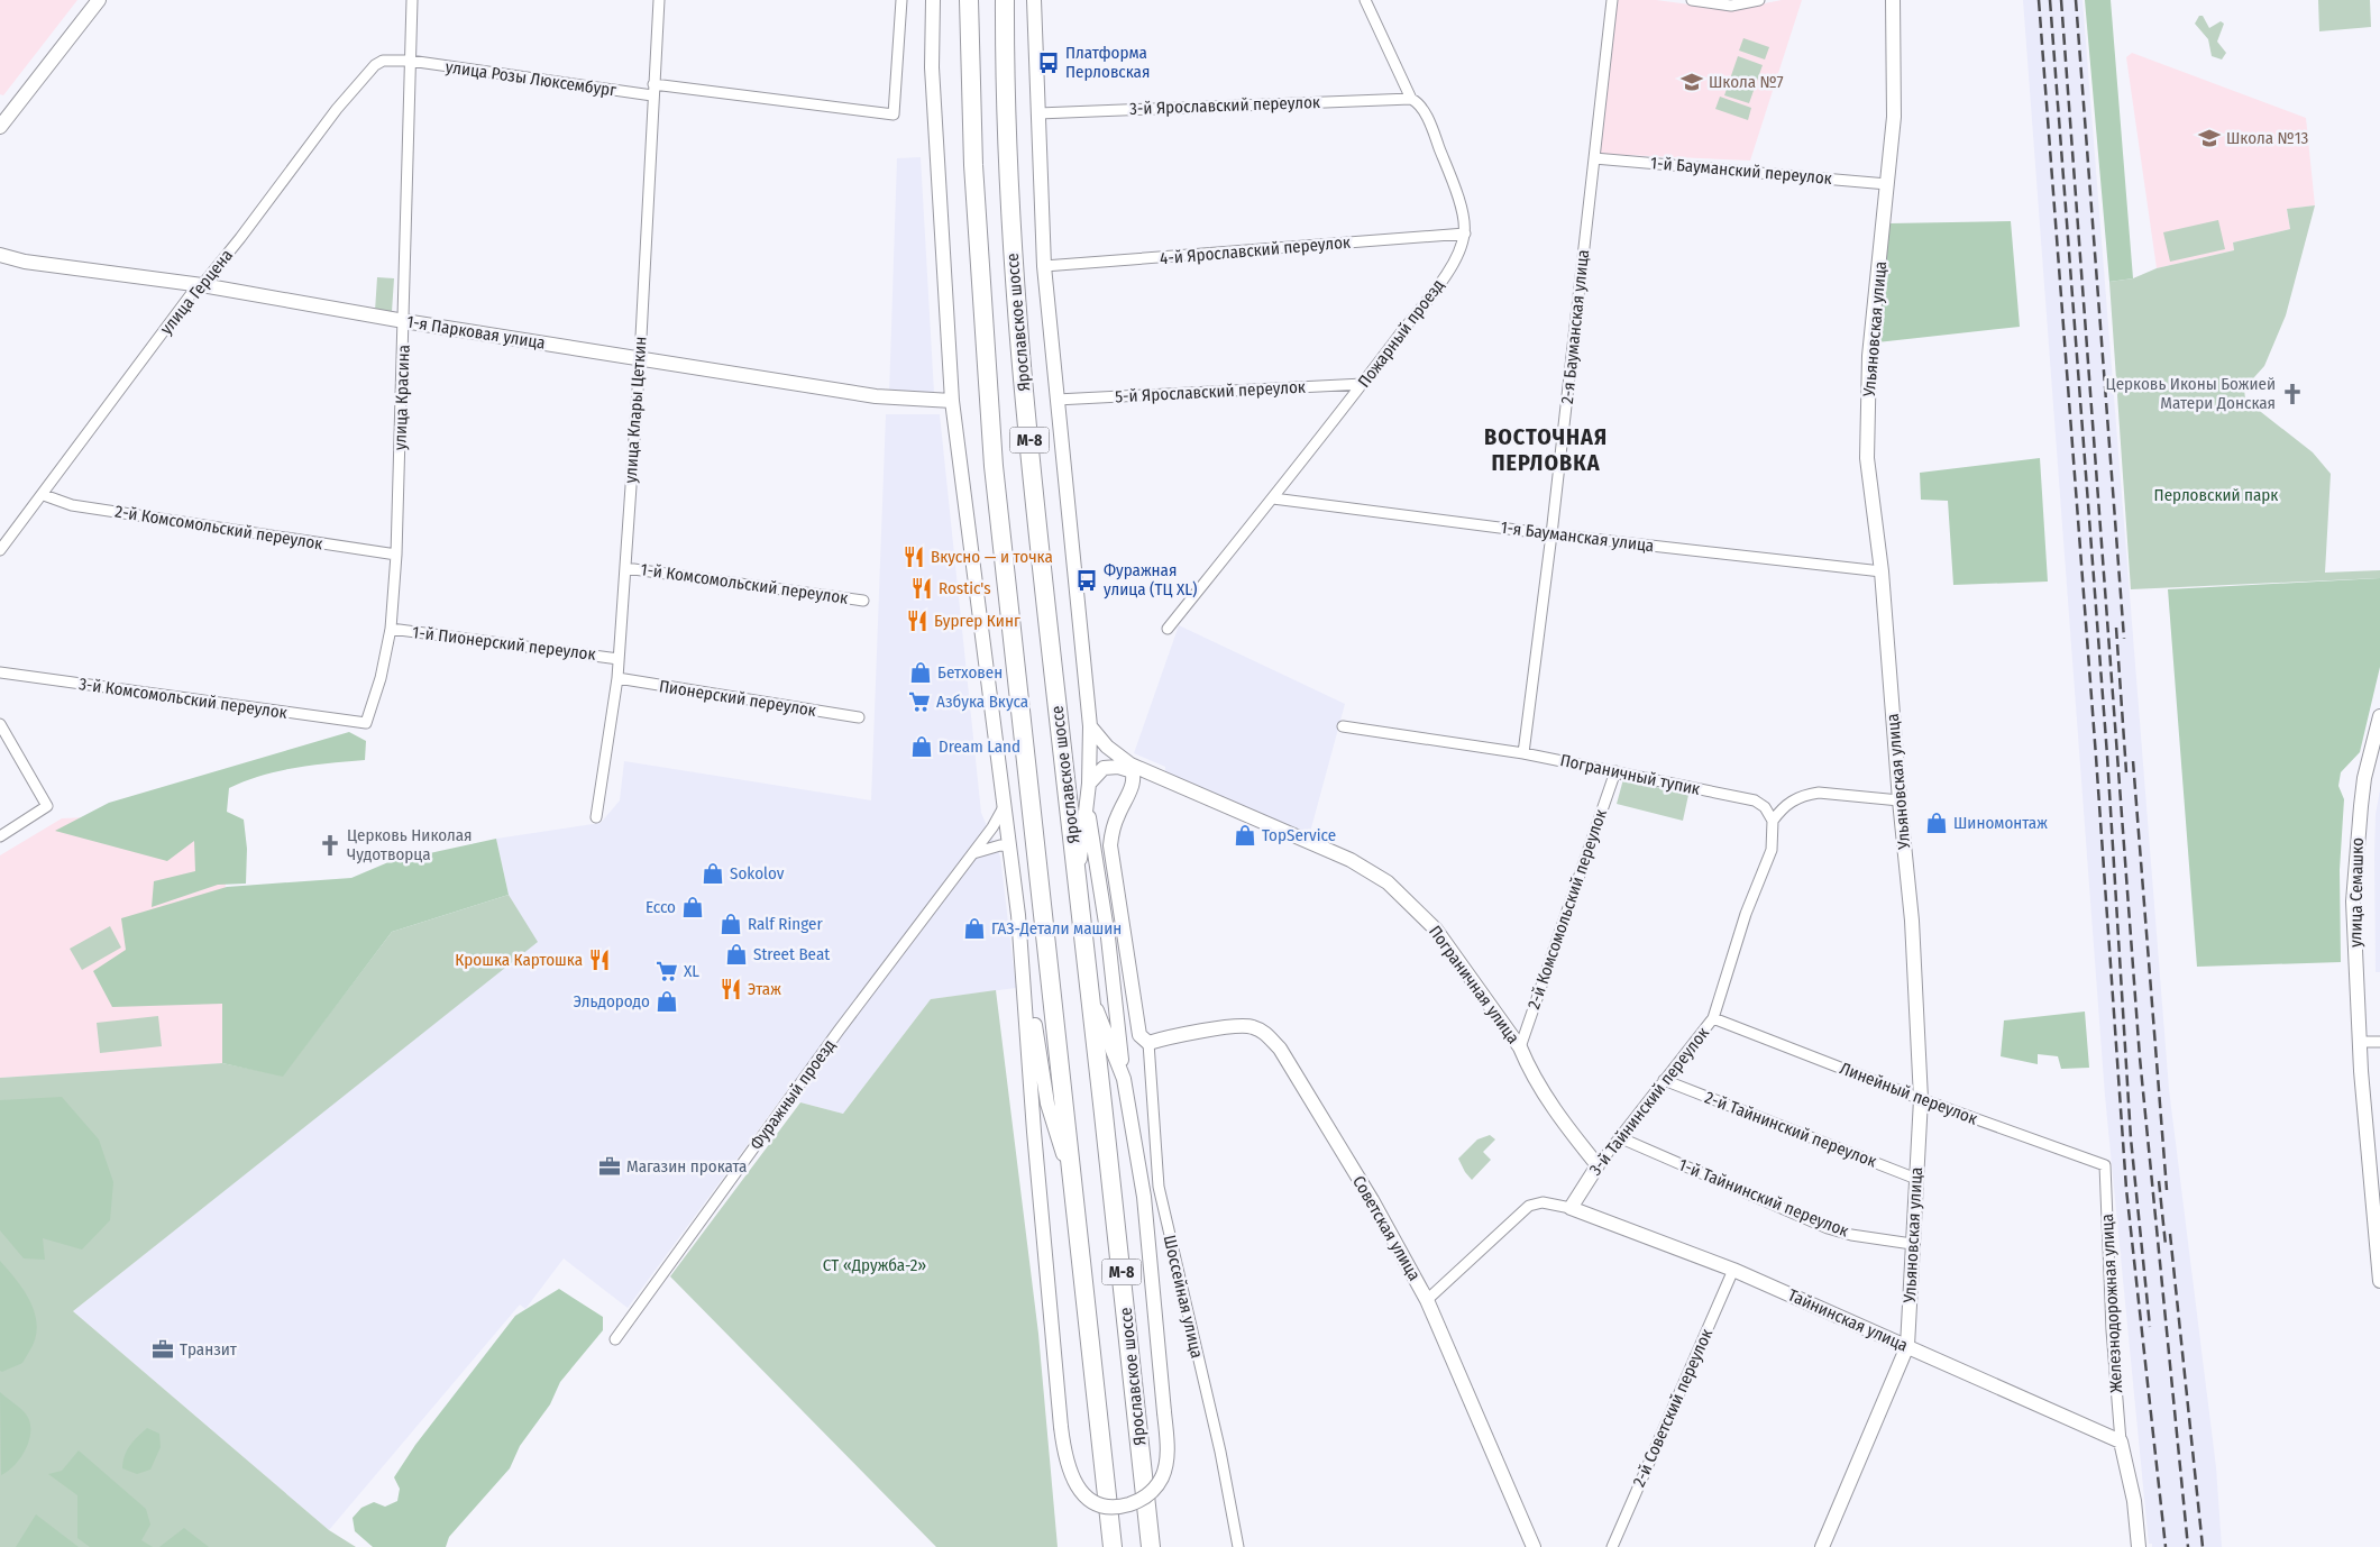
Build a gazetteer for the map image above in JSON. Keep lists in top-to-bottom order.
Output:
{
  "streets": {
    "highway": ["Ярославское шоссе", "М-8"],
    "street": [
      "улица Розы Люксембург",
      "3-й Ярославский переулок",
      "1-й Бауманский переулок",
      "4-й Ярославский переулок",
      "улица Герцена",
      "2-я Бауманская улица",
      "Ульяновская улица",
      "1-я Парковая улица",
      "Пожарный проезд",
      "5-й Ярославский переулок",
      "улица Красина",
      "улица Клары Цеткин",
      "2-й Комсомольский переулок",
      "1-я Бауманская улица",
      "1-й Комсомольский переулок",
      "1-й Пионерский переулок",
      "3-й Комсомольский переулок",
      "Пионерский переулок",
      "Пограничный тупик",
      "улица Семашко",
      "Пограничная улица",
      "Линейный переулок",
      "Фуражный проезд",
      "3-й Тайнинский переулок",
      "2-й Тайнинский переулок",
      "1-й Тайнинский переулок",
      "Советская улица",
      "Шоссейная улица",
      "Железнодорожная улица",
      "Тайнинская улица",
      "2-й Советский переулок"
    ]
  },
  "crossings": [
    ["улица Розы Люксембург", "улица Герцена"],
    ["улица Розы Люксембург", "улица Красина"],
    ["улица Розы Люксембург", "улица Клары Цеткин"],
    ["1-й Бауманский переулок", "2-я Бауманская улица"],
    ["1-й Бауманский переулок", "Ульяновская улица"],
    ["4-й Ярославский переулок", "Пожарный проезд"],
    ["улица Герцена", "1-я Парковая улица"],
    ["улица Герцена", "улица Красина"],
    ["улица Герцена", "2-й Комсомольский переулок"],
    ["2-я Бауманская улица", "1-я Бауманская улица"],
    ["2-я Бауманская улица", "Пограничный тупик"],
    ["Ульяновская улица", "1-я Бауманская улица"],
    ["Ульяновская улица", "Линейный переулок"],
    ["Ульяновская улица", "2-й Тайнинский переулок"],
    ["Ульяновская улица", "1-й Тайнинский переулок"],
    ["Ульяновская улица", "Тайнинская улица"],
    ["1-я Парковая улица", "улица Красина"],
    ["1-я Парковая улица", "улица Клары Цеткин"],
    ["Пожарный проезд", "5-й Ярославский переулок"],
    ["Пожарный проезд", "1-я Бауманская улица"],
    ["улица Красина", "2-й Комсомольский переулок"],
    ["улица Красина", "1-й Пионерский переулок"],
    ["улица Красина", "3-й Комсомольский переулок"],
    ["улица Клары Цеткин", "1-й Комсомольский переулок"],
    ["улица Клары Цеткин", "1-й Пионерский переулок"],
    ["улица Клары Цеткин", "Пионерский переулок"],
    ["2-й Комсомольский переулок", "Пограничный тупик"],
    ["2-й Комсомольский переулок", "Пограничная улица"],
    ["Пограничный тупик", "3-й Тайнинский переулок"],
    ["Пограничная улица", "3-й Тайнинский переулок"],
    ["Линейный переулок", "3-й Тайнинский переулок"],
    ["Линейный переулок", "Железнодорожная улица"],
    ["3-й Тайнинский переулок", "2-й Тайнинский переулок"],
    ["3-й Тайнинский переулок", "1-й Тайнинский переулок"],
    ["3-й Тайнинский переулок", "Тайнинская улица"],
    ["Советская улица", "Шоссейная улица"],
    ["Железнодорожная улица", "Тайнинская улица"],
    ["Тайнинская улица", "2-й Советский переулок"]
  ],
  "districts": ["ВОСТОЧНАЯ ПЕРЛОВКА"],
  "parks": ["Перловский парк", "СТ «Дружба-2»"],
  "places": {
    "bus stop": ["Платформа Перловская", "Фуражная улица (ТЦ XL)"],
    "school or university": ["Школа №7", "Школа №13"],
    "church": ["Церковь Иконы Божией Матери Донская", "Церковь Николая Чудотворца"],
    "restaurant": [
      "Вкусно — и точка",
      "Rostic's",
      "Бургер Кинг",
      "Крошка Картошка",
      "Этаж"
    ],
    "shop": [
      "Бетховен",
      "Dream Land",
      "Шиномонтаж",
      "TopService",
      "Sokolov",
      "Ecco",
      "Ralf Ringer",
      "ГАЗ-Детали машин",
      "Street Beat",
      "Эльдородо"
    ],
    "supermarket": ["Азбука Вкуса", "XL"],
    "office": ["Магазин проката", "Транзит"]
  }
}
